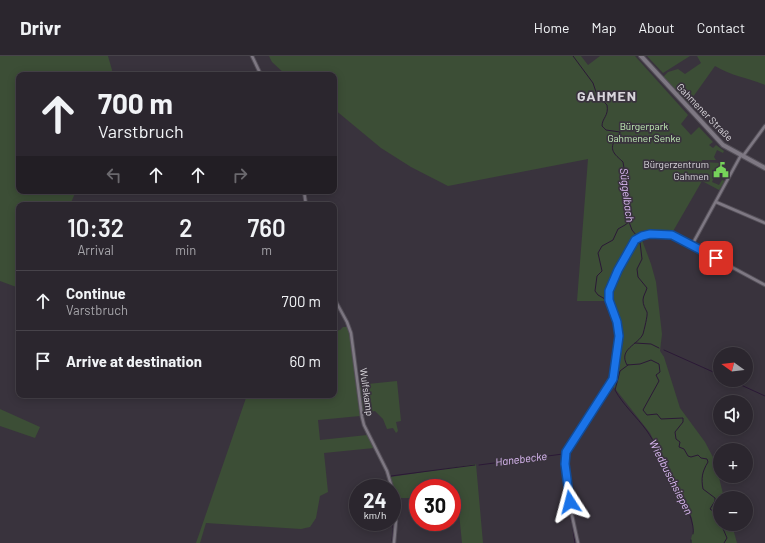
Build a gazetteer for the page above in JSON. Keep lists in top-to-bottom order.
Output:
{
  "streets": {
    "main road": ["Gahmener Straße"],
    "street": ["Wulfskamp"]
  },
  "districts": ["GAHMEN"],
  "water": ["Süggelbach", "Hanebecke", "Wiedbuschsiepen"],
  "parks": ["Bürgerpark Gahmener Senke"],
  "places": {
    "public building": ["Bürgerzentrum Gahmen"]
  },
  "north": "left",
  "page": {
    "header": "Drivr",
    "nav": [
      "Home",
      "Map",
      "About",
      "Contact"
    ],
    "turn": ["700 m", "Varstbruch"],
    "eta": [
      "10:32",
      "Arrival",
      "2",
      "min",
      "760",
      "m"
    ],
    "list": [
      {
        "name": "Continue",
        "note": "Varstbruch",
        "value": "700 m"
      },
      {
        "name": "Arrive at destination",
        "value": "60 m"
      }
    ],
    "map_buttons": ["+", "−"],
    "speed": "24 km/h",
    "limit": "30"
  }
}
